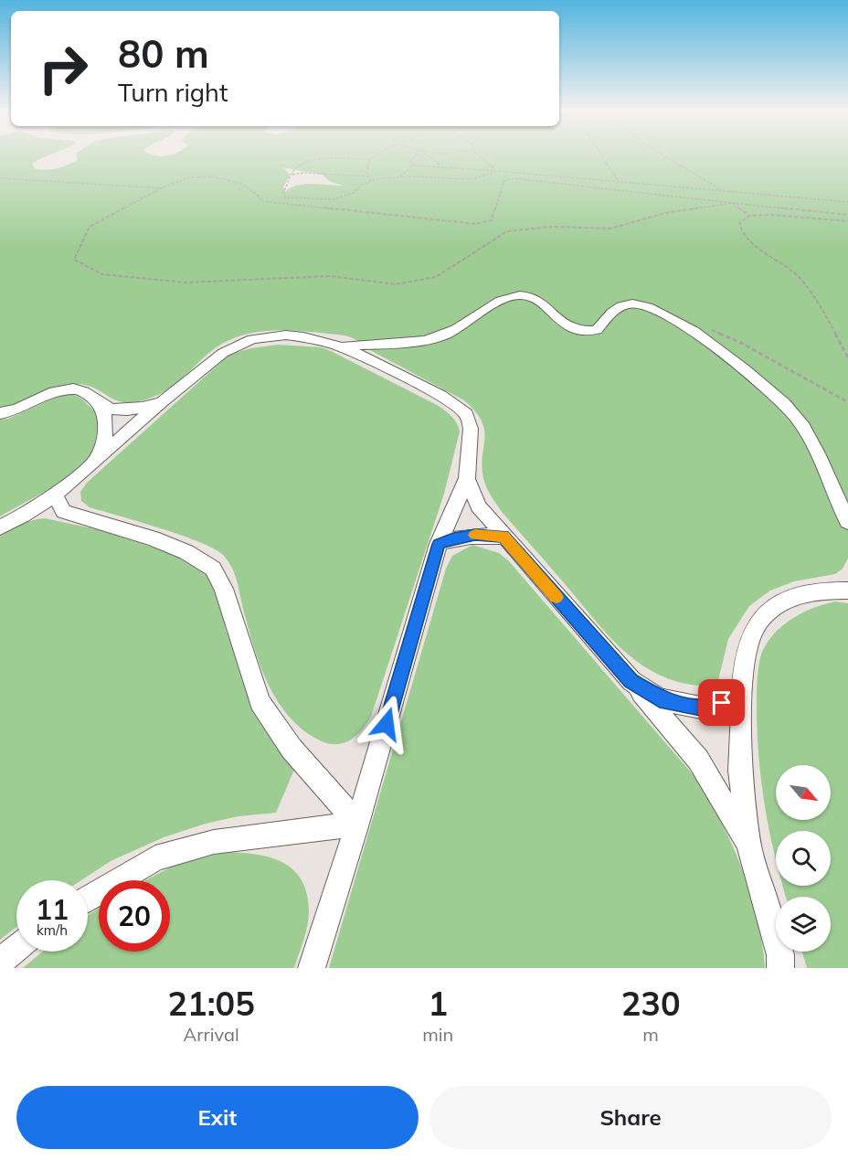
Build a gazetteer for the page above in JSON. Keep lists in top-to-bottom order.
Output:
{
  "north": "bottom right",
  "page": {
    "turn": ["80 m", "Turn right"],
    "speed": "11 km/h",
    "limit": "20",
    "eta": [
      "21:05",
      "Arrival",
      "1",
      "min",
      "230",
      "m"
    ],
    "buttons": ["Exit", "Share"]
  }
}
